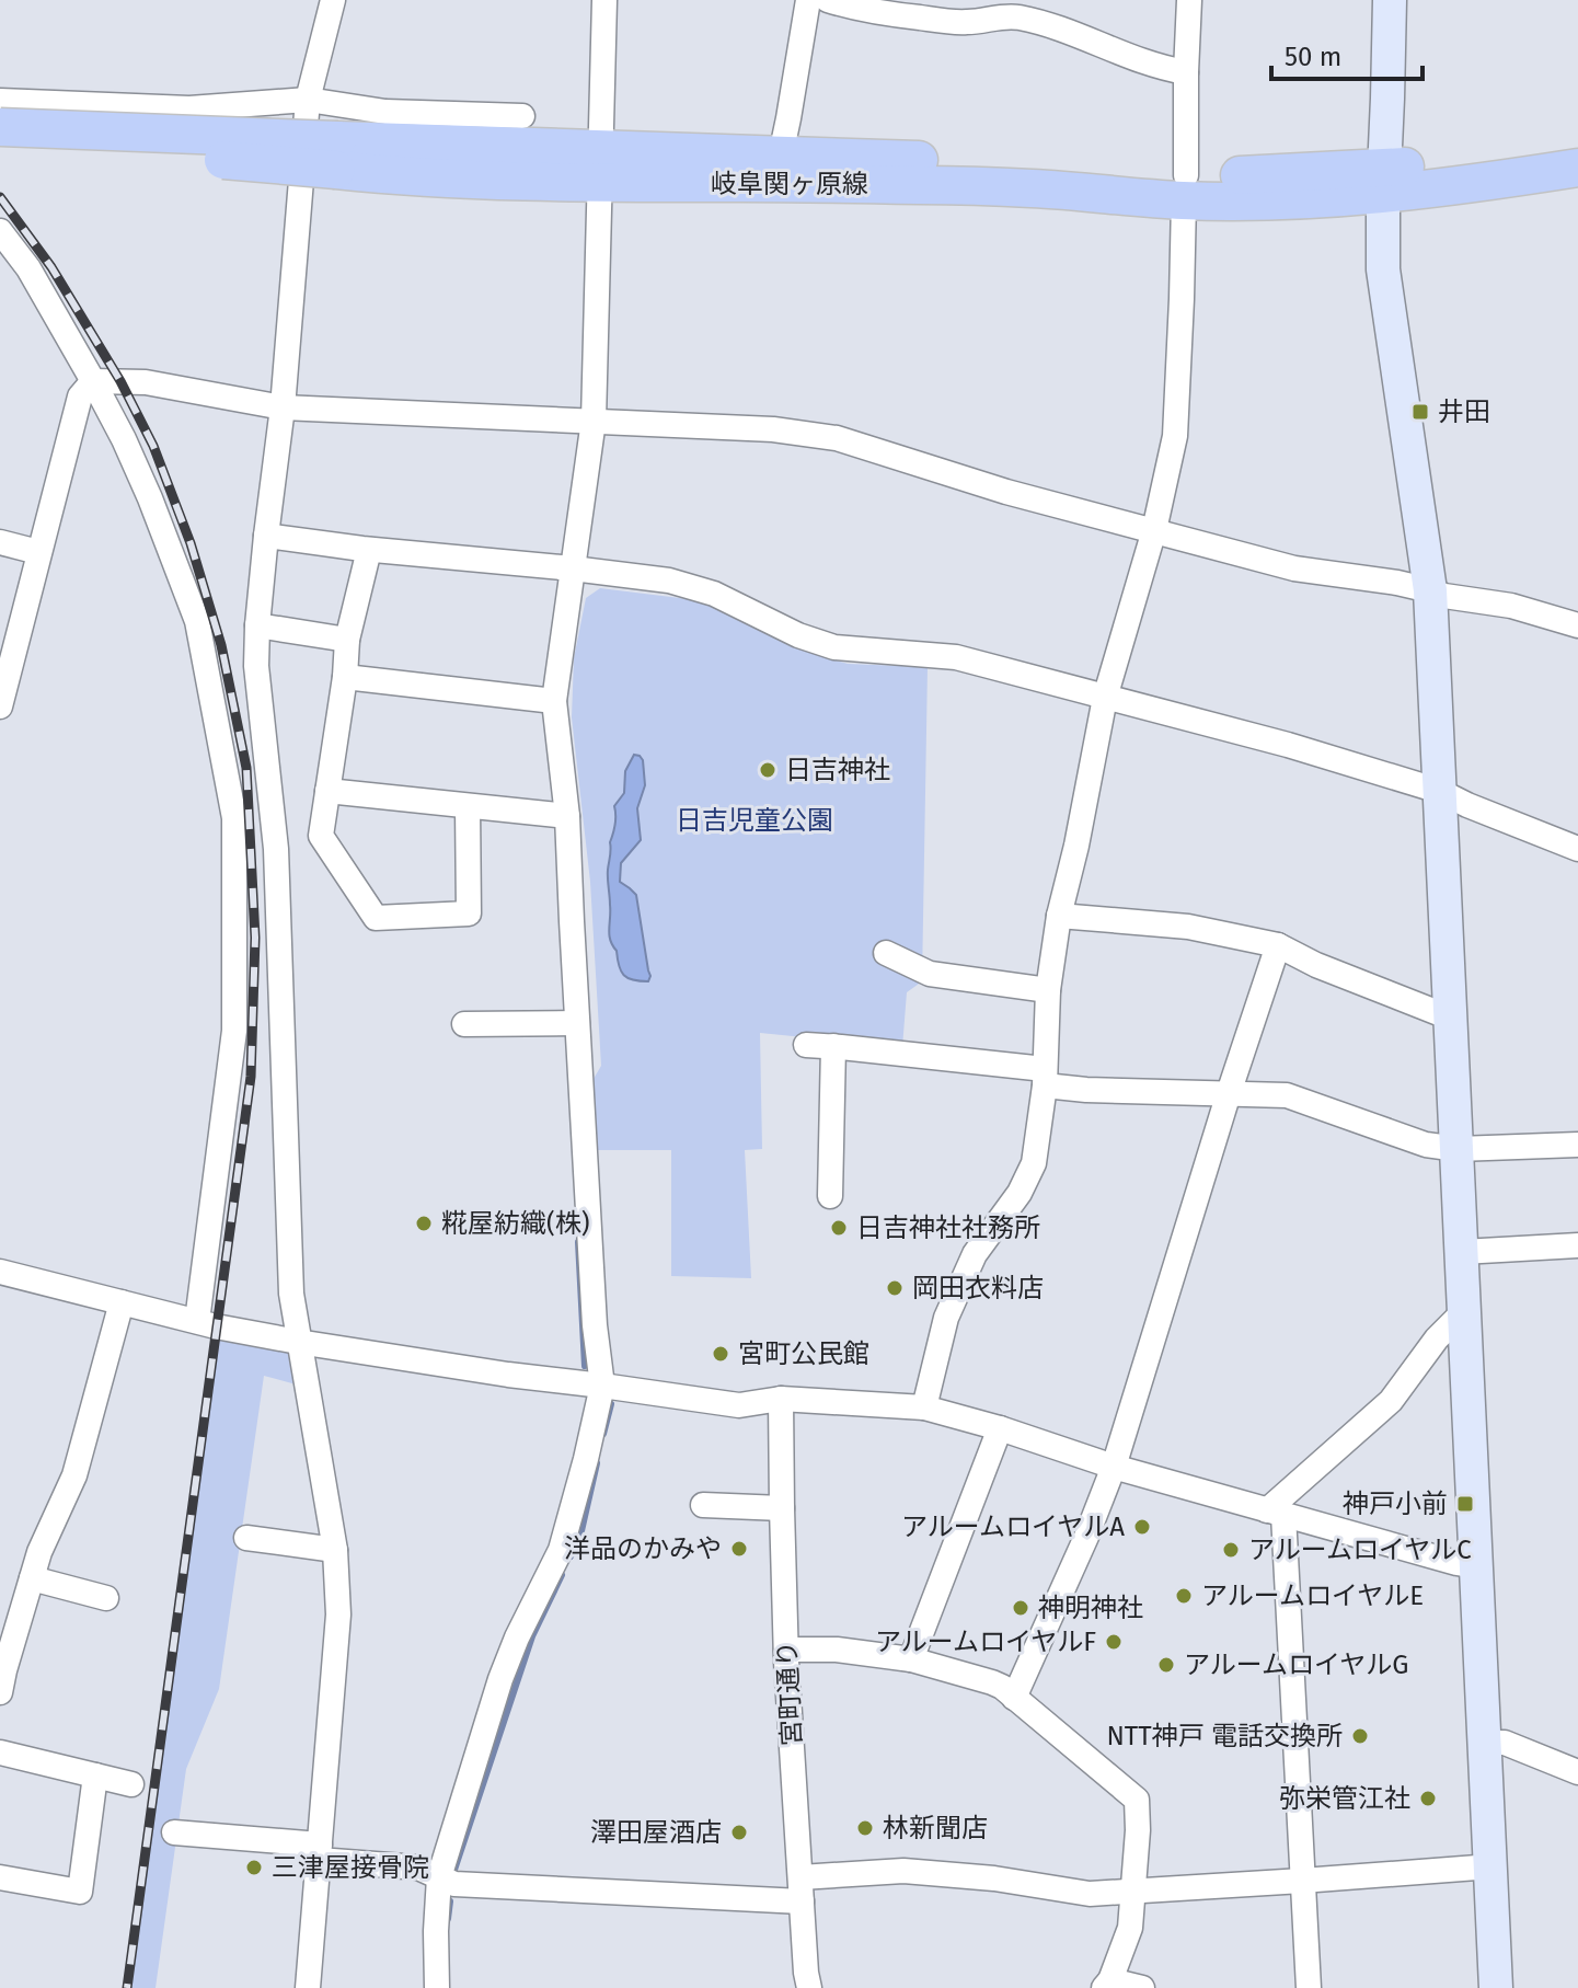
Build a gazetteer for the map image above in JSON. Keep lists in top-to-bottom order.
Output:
{
  "streets": {
    "main road": ["岐阜関ヶ原線"],
    "street": ["宮町通り"]
  },
  "parks": ["日吉児童公園"],
  "places": {
    "transit": ["井田", "神戸小前"],
    "other": [
      "日吉神社",
      "糀屋紡織(株)",
      "日吉神社社務所",
      "岡田衣料店",
      "宮町公民館",
      "アルームロイヤルA",
      "洋品のかみや",
      "アルームロイヤルC",
      "アルームロイヤルE",
      "神明神社",
      "アルームロイヤルF",
      "アルームロイヤルG",
      "NTT神戸 電話交換所",
      "弥栄管江社",
      "林新聞店",
      "澤田屋酒店",
      "三津屋接骨院"
    ]
  },
  "scale_bar": "50 m"
}
